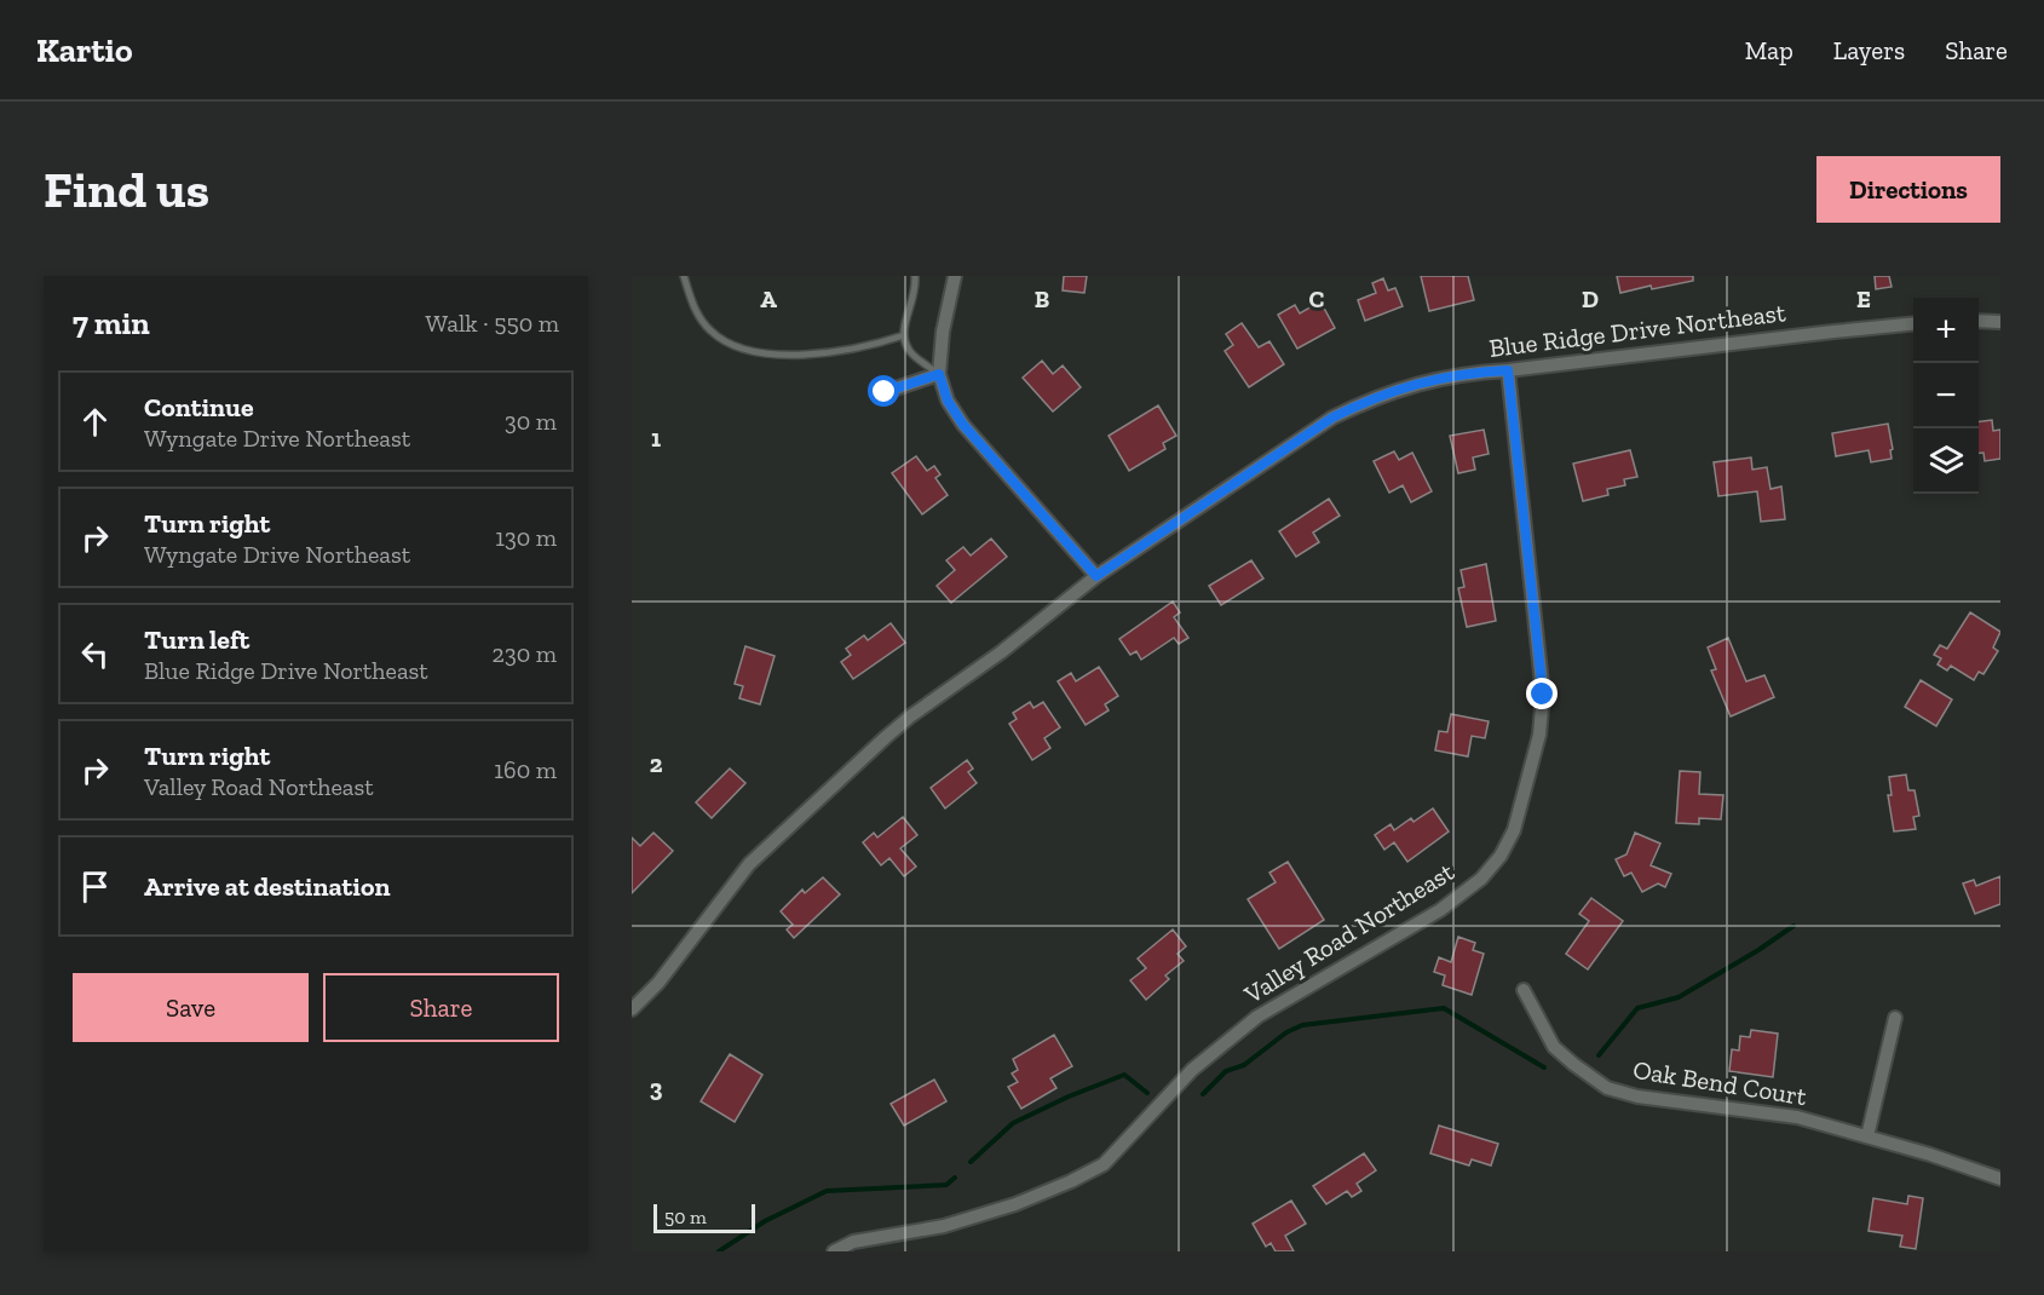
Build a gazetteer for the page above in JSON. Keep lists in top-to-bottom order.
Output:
{
  "streets": {
    "street": ["Blue Ridge Drive Northeast", "Valley Road Northeast", "Oak Bend Court"]
  },
  "crossings": [
    ["Blue Ridge Drive Northeast", "Valley Road Northeast"]
  ],
  "scale_bar": "50 m",
  "page": {
    "header": "Kartio",
    "nav": ["Map", "Layers", "Share"],
    "buttons": [
      "Directions",
      ["Save", "Share"]
    ],
    "title": "Find us",
    "heading": ["7 min", "Walk · 550 m"],
    "map_buttons": ["+", "−"],
    "list": [
      ["Continue", "Wyngate Drive Northeast", "30 m"],
      ["Turn right", "Wyngate Drive Northeast", "130 m"],
      ["Turn left", "Blue Ridge Drive Northeast", "230 m"],
      ["Turn right", "Valley Road Northeast", "160 m"],
      "Arrive at destination"
    ],
    "scale": "50 m"
  },
  "grid": {
    "columns": [
      "A",
      "B",
      "C",
      "D",
      "E"
    ],
    "rows": ["1", "2", "3"]
  }
}
